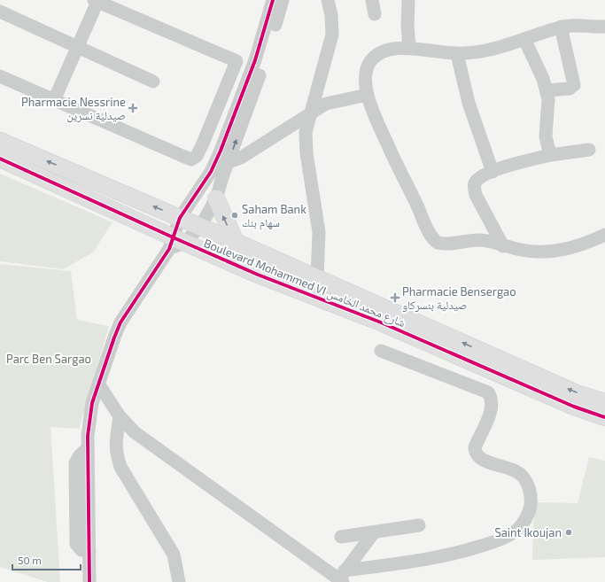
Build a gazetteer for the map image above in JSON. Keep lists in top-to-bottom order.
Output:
{
  "streets": {
    "main road": ["Boulevard Mohammed VI شارع محمد الخامس"]
  },
  "parks": ["Parc Ben Sargao"],
  "places": {
    "health": ["Pharmacie Nessrine صيدلية نسرين", "Pharmacie Bensergao صيدلية بنسركاو"],
    "other": ["Saham Bank سهام بنك", "Saint Ikoujan"]
  },
  "scale_bar": "50 m"
}
